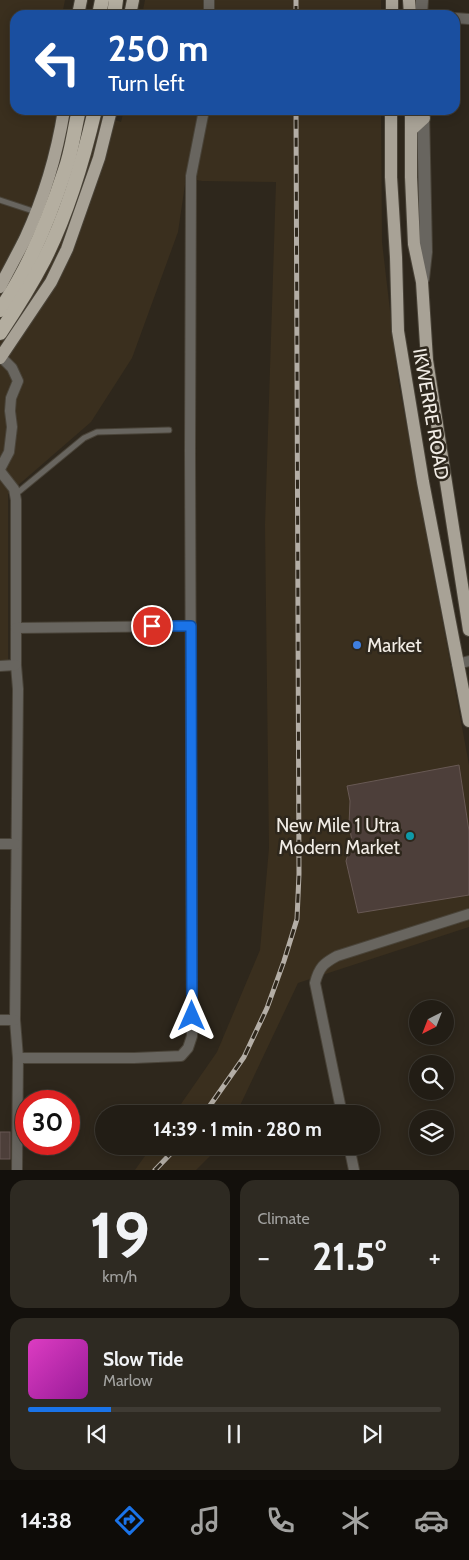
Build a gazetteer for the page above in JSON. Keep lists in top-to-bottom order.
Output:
{
  "streets": {
    "main road": ["IKWERRE ROAD"]
  },
  "places": ["Market", "New Mile 1 Utra Modern Market"],
  "north": "bottom left",
  "page": {
    "turn": ["250 m", "Turn left"],
    "limit": "30",
    "trip": "14:39 · 1 min · 280 m",
    "tile": [
      ["19", "km/h"],
      "Climate"
    ],
    "heat": ["−", "21.5°", "+"],
    "song": ["Slow Tide", "Marlow"],
    "tabs": "14:38"
  }
}
